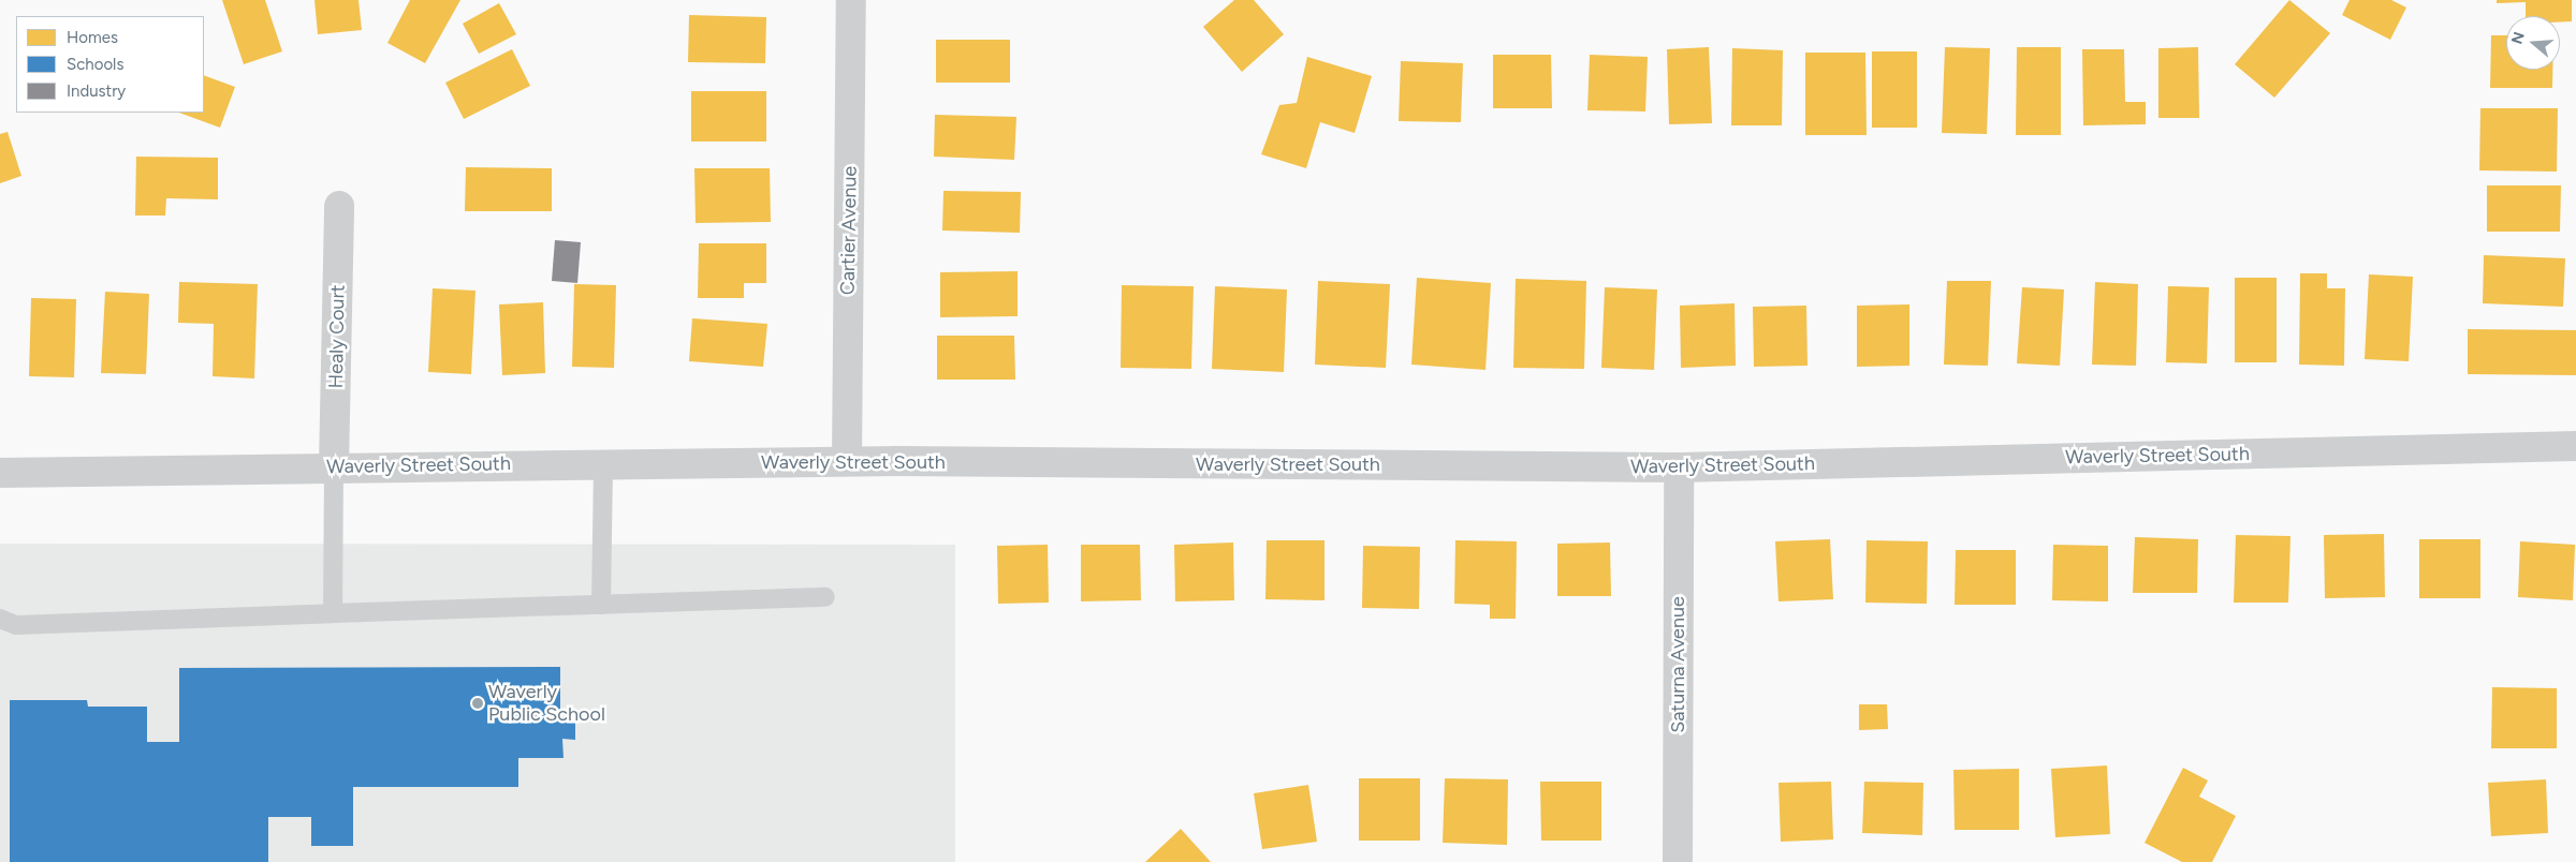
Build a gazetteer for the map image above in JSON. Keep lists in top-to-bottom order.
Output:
{
  "streets": {
    "street": [
      "Cartier Avenue",
      "Healy Court",
      "Waverly Street South",
      "Saturna Avenue"
    ]
  },
  "crossings": [
    ["Cartier Avenue", "Waverly Street South"],
    ["Healy Court", "Waverly Street South"],
    ["Waverly Street South", "Saturna Avenue"]
  ],
  "places": ["Waverly Public School"],
  "legend": ["Homes", "Schools", "Industry"],
  "north": "left"
}
